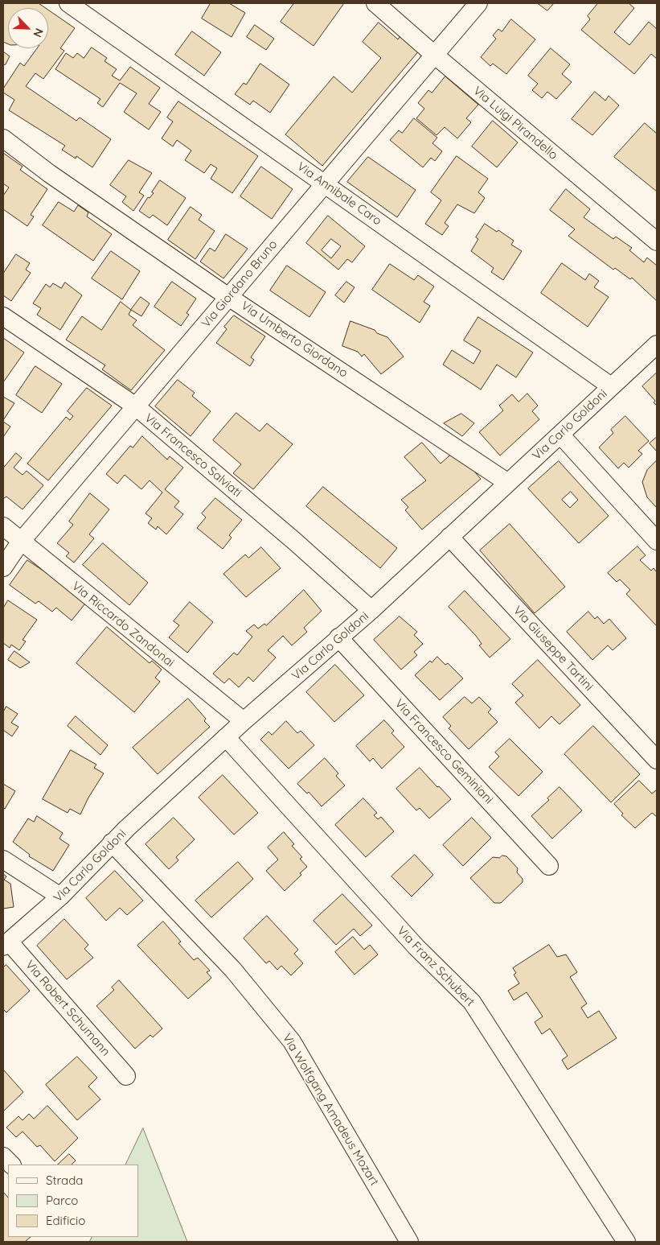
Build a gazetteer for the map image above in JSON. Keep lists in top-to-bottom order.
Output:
{
  "streets": {
    "street": [
      "Via Luigi Pirandello",
      "Via Annibale Caro",
      "Via Giordano Bruno",
      "Via Umberto Giordano",
      "Via Carlo Goldoni",
      "Via Francesco Salviati",
      "Via Riccardo Zandonai",
      "Via Giuseppe Tartini",
      "Via Francesco Geminiani",
      "Via Franz Schubert",
      "Via Robert Schumann",
      "Via Wolfgang Amadeus Mozart"
    ]
  },
  "crossings": [
    ["Via Luigi Pirandello", "Via Giordano Bruno"],
    ["Via Annibale Caro", "Via Giordano Bruno"],
    ["Via Annibale Caro", "Via Carlo Goldoni"],
    ["Via Giordano Bruno", "Via Umberto Giordano"],
    ["Via Giordano Bruno", "Via Francesco Salviati"],
    ["Via Giordano Bruno", "Via Riccardo Zandonai"],
    ["Via Umberto Giordano", "Via Carlo Goldoni"],
    ["Via Carlo Goldoni", "Via Francesco Salviati"],
    ["Via Carlo Goldoni", "Via Riccardo Zandonai"],
    ["Via Carlo Goldoni", "Via Giuseppe Tartini"],
    ["Via Carlo Goldoni", "Via Francesco Geminiani"],
    ["Via Carlo Goldoni", "Via Franz Schubert"],
    ["Via Carlo Goldoni", "Via Robert Schumann"],
    ["Via Carlo Goldoni", "Via Wolfgang Amadeus Mozart"]
  ],
  "legend": ["Strada", "Parco", "Edificio"],
  "north": "bottom right"
}
